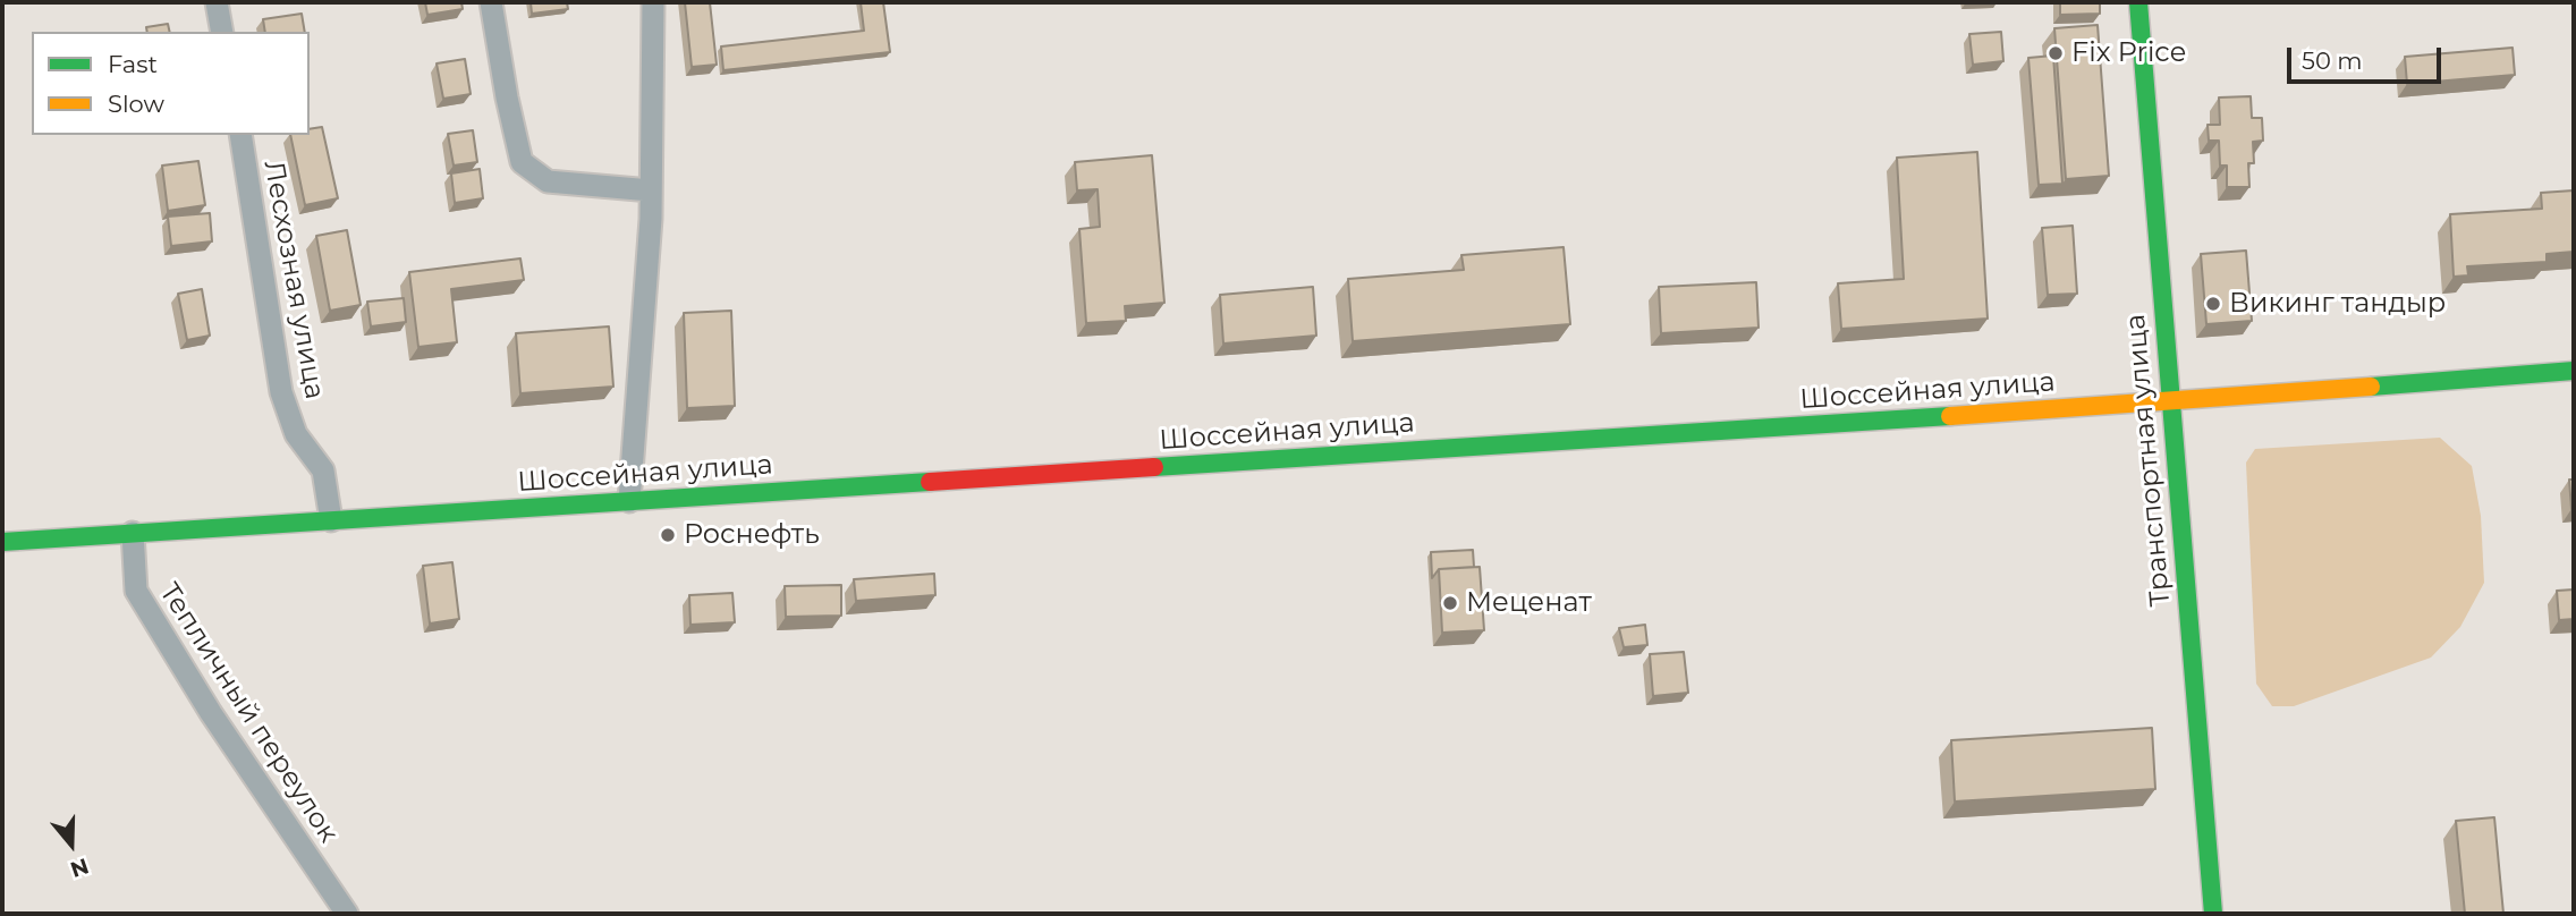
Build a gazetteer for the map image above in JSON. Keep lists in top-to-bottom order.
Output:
{
  "streets": {
    "main road": ["Шоссейная улица", "Транспортная улица"],
    "street": ["Лесхозная улица", "Тепличный переулок"]
  },
  "crossings": [
    ["Лесхозная улица", "Шоссейная улица"],
    ["Шоссейная улица", "Транспортная улица"],
    ["Шоссейная улица", "Тепличный переулок"]
  ],
  "places": [
    "Fix Price",
    "Викинг тандыр",
    "Роснефть",
    "Меценат"
  ],
  "legend": ["Fast", "Slow"],
  "scale_bar": "50 m",
  "north": "bottom"
}
